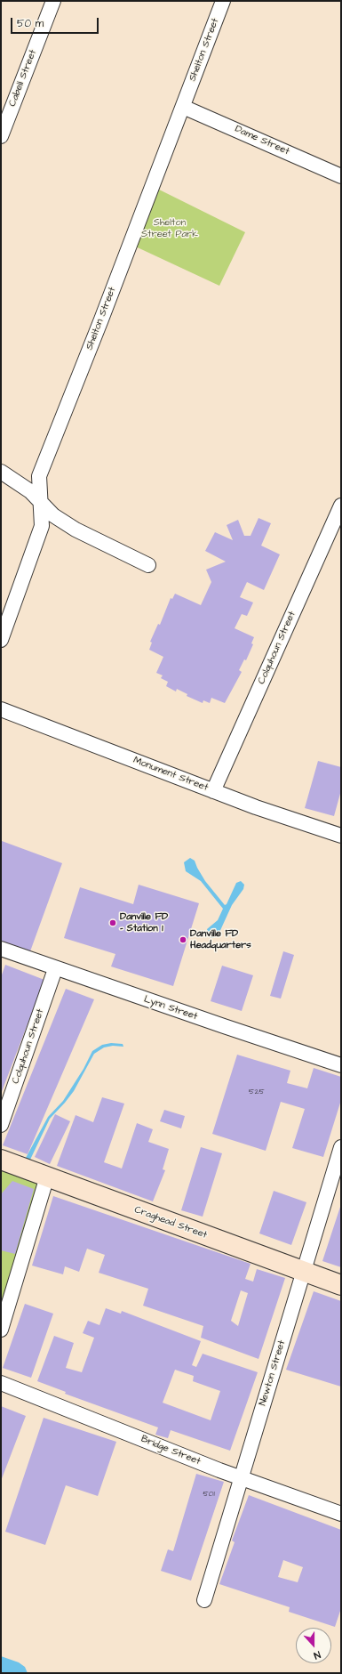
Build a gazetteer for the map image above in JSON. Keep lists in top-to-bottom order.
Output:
{
  "streets": {
    "main road": ["Craghead Street"],
    "street": [
      "Shelton Street",
      "Cabell Street",
      "Dame Street",
      "Colquhoun Street",
      "Monument Street",
      "Lynn Street",
      "Newton Street",
      "Bridge Street"
    ]
  },
  "crossings": [
    ["Shelton Street", "Dame Street"],
    ["Colquhoun Street", "Monument Street"],
    ["Colquhoun Street", "Lynn Street"],
    ["Craghead Street", "Newton Street"],
    ["Newton Street", "Bridge Street"]
  ],
  "parks": ["Shelton Street Park"],
  "places": ["Danville FD - Station 1", "Danville FD Headquarters"],
  "house_numbers": ["525", "501"],
  "scale_bar": "50 m",
  "north": "bottom"
}
